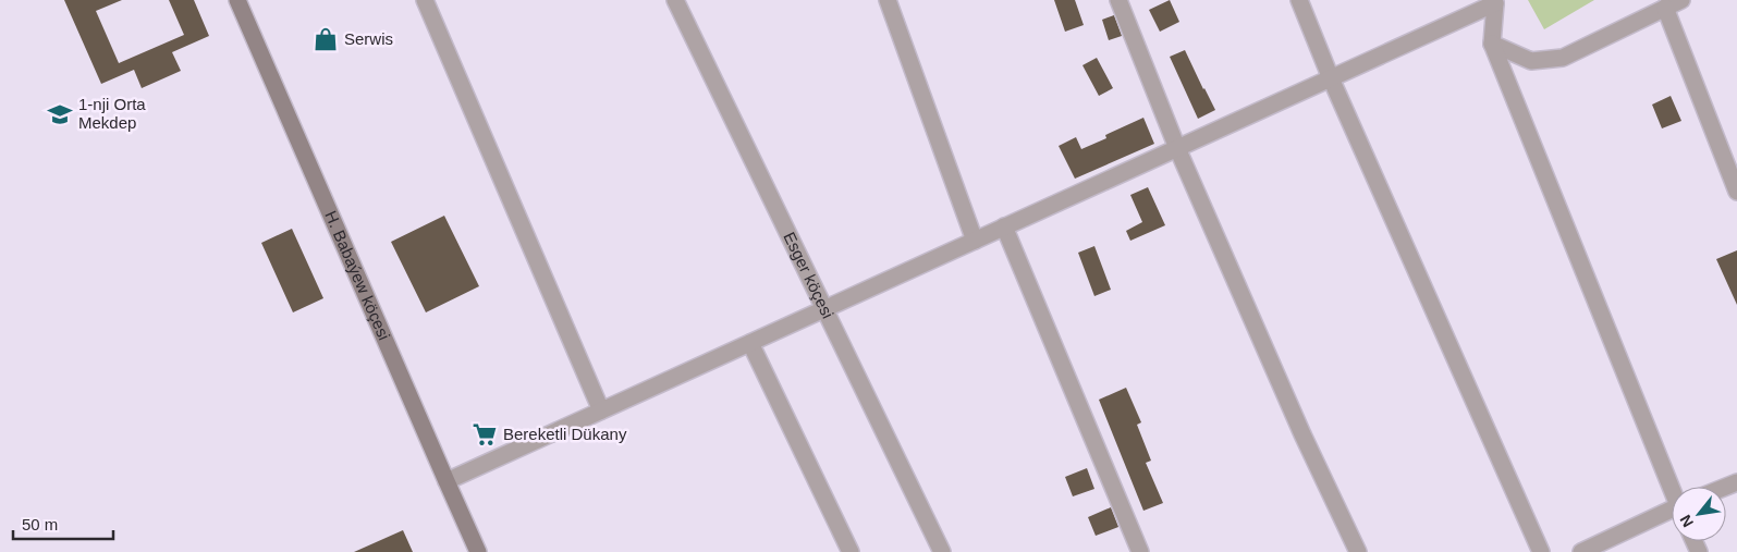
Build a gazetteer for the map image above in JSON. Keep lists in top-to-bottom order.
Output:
{
  "streets": {
    "street": ["Esger köçesi", "H. Babaýew köçesi"]
  },
  "places": {
    "shop": ["Serwis"],
    "school or university": ["1-nji Orta Mekdep"],
    "supermarket": ["Bereketli Dükany"]
  },
  "scale_bar": "50 m",
  "north": "bottom left"
}
